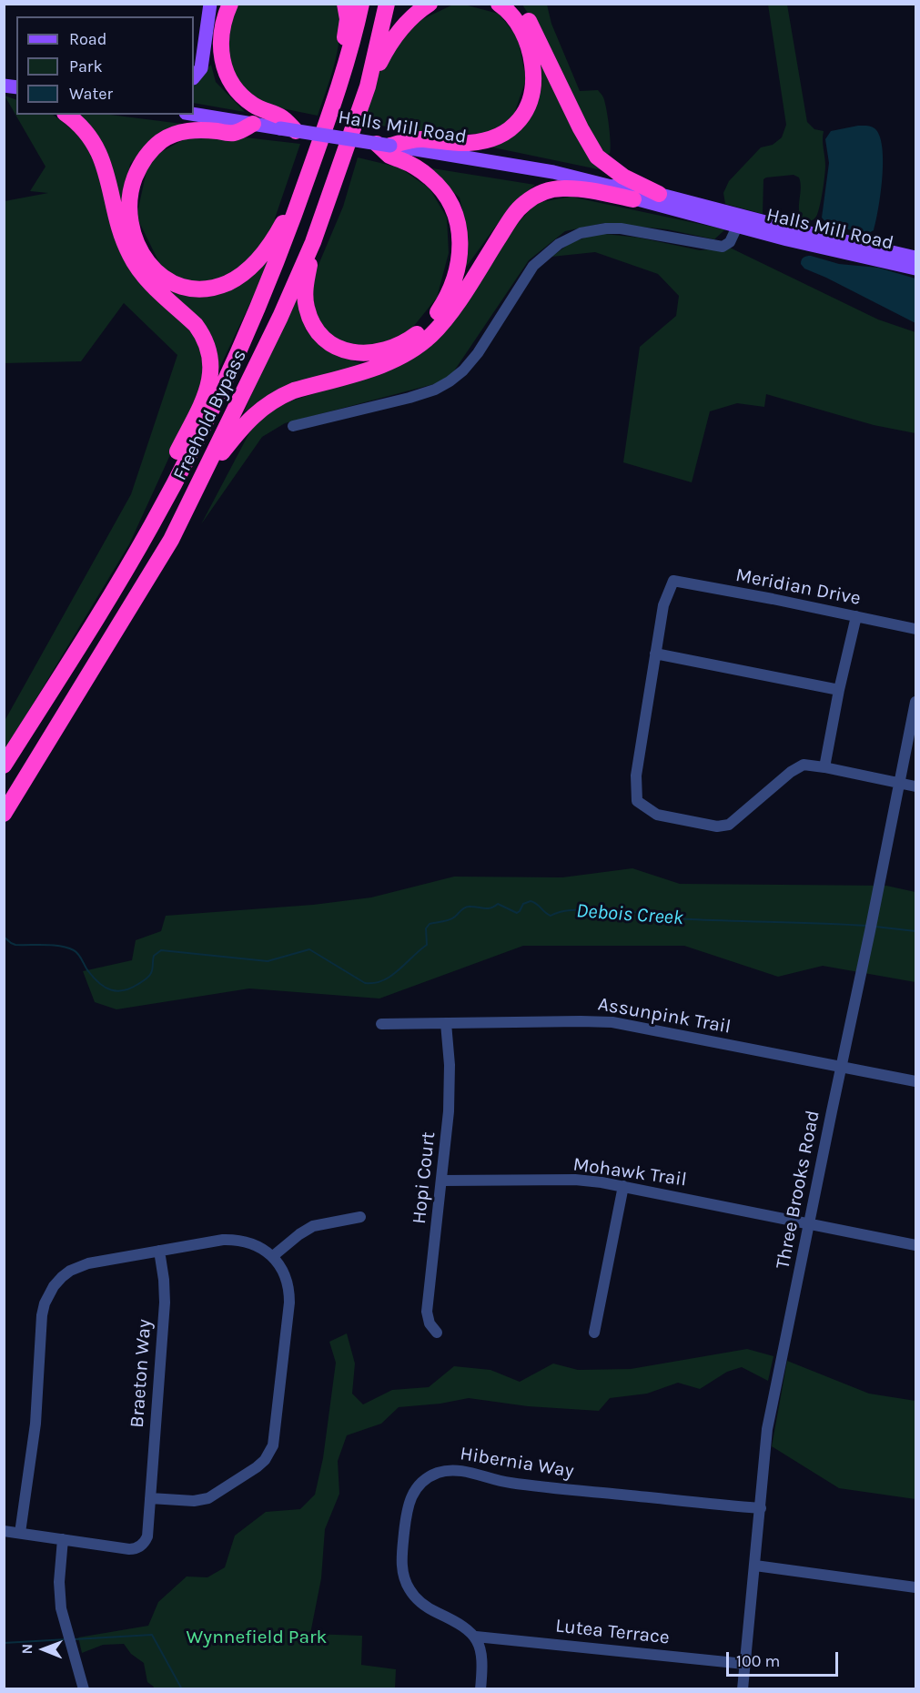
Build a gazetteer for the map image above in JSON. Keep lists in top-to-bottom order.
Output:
{
  "streets": {
    "highway": ["Freehold Bypass"],
    "main road": ["Halls Mill Road"],
    "street": [
      "Meridian Drive",
      "Assunpink Trail",
      "Mohawk Trail",
      "Hopi Court",
      "Three Brooks Road",
      "Braeton Way",
      "Hibernia Way",
      "Lutea Terrace"
    ]
  },
  "crossings": [
    ["Assunpink Trail", "Hopi Court"],
    ["Assunpink Trail", "Three Brooks Road"],
    ["Mohawk Trail", "Hopi Court"],
    ["Mohawk Trail", "Three Brooks Road"],
    ["Three Brooks Road", "Hibernia Way"],
    ["Three Brooks Road", "Lutea Terrace"],
    ["Hibernia Way", "Lutea Terrace"]
  ],
  "water": ["Debois Creek"],
  "parks": ["Wynnefield Park"],
  "legend": ["Road", "Park", "Water"],
  "scale_bar": "100 m",
  "north": "left"
}
